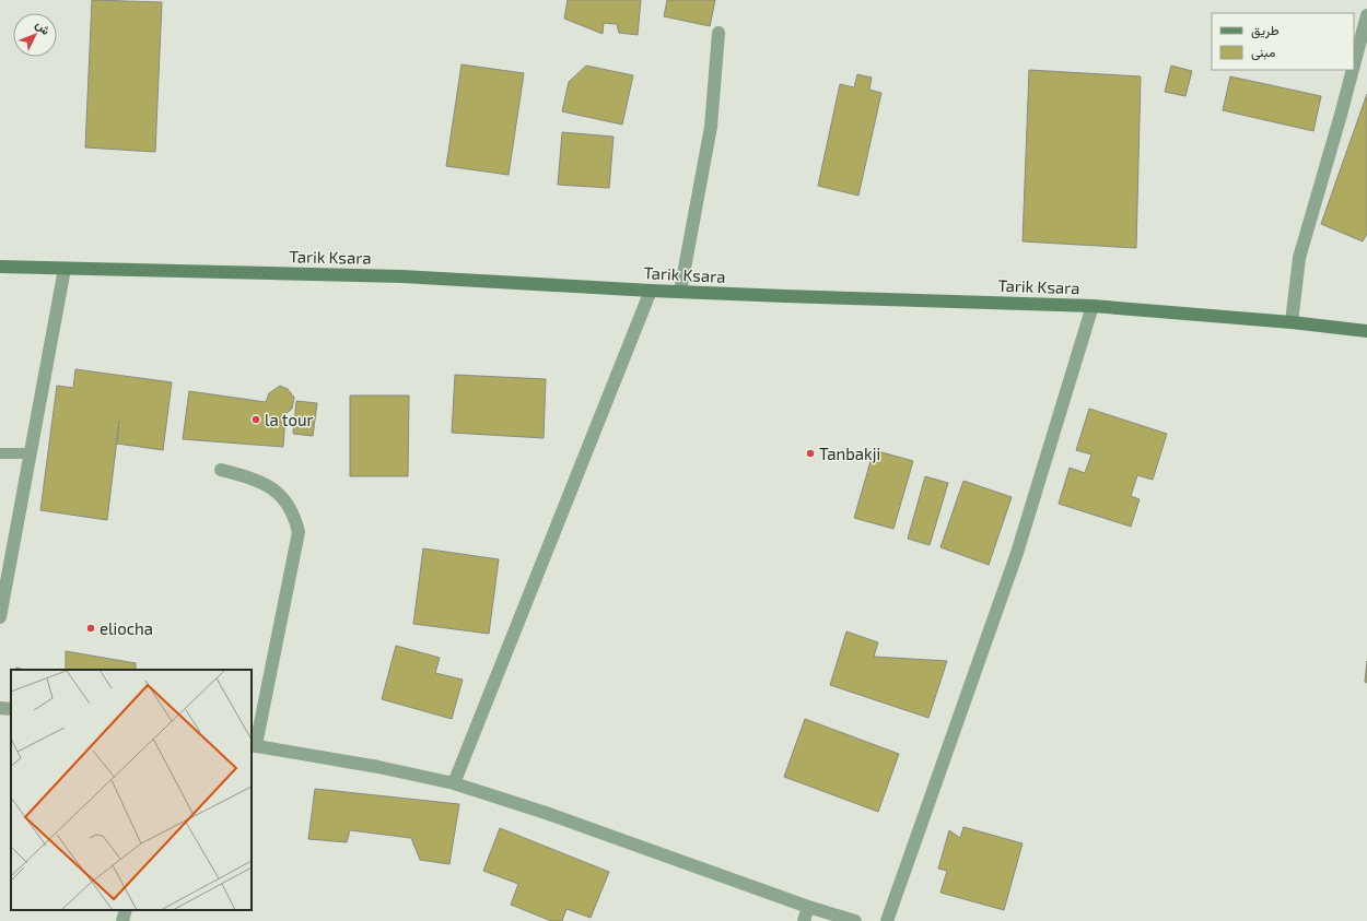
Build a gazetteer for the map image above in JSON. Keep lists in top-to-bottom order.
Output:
{
  "streets": {
    "main road": ["Tarik Ksara"]
  },
  "places": ["la tour", "Tanbakji", "eliocha"],
  "legend": ["طريق", "مبنى"],
  "north": "top right"
}
